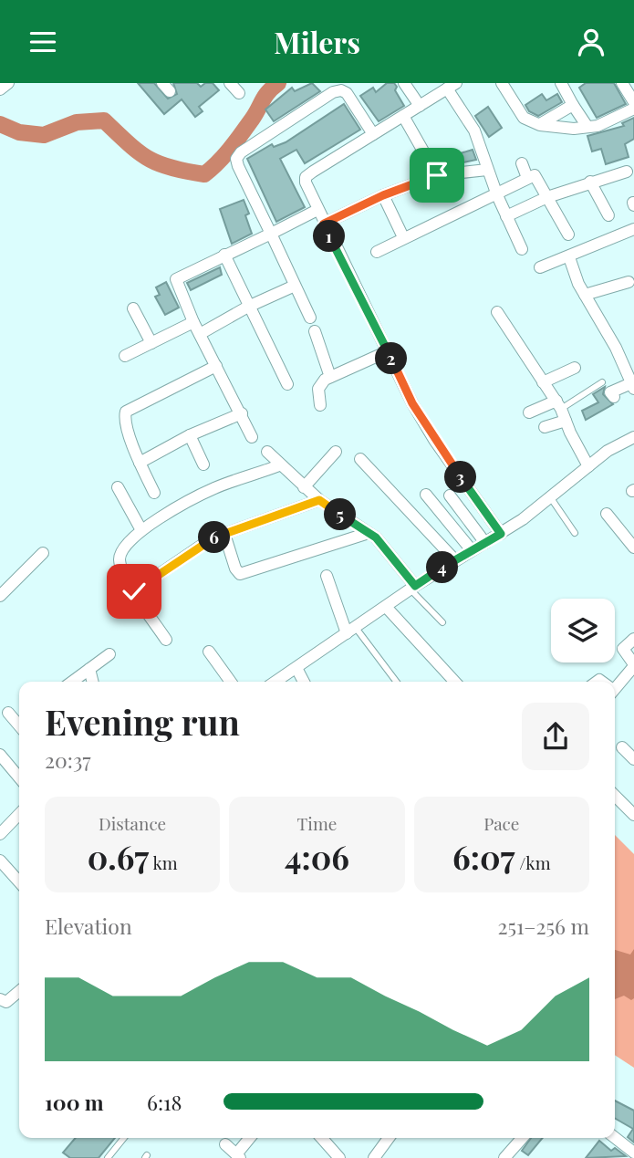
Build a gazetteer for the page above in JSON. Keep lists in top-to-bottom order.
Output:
{
  "page": {
    "header": "Milers",
    "pins": [
      "1",
      "2",
      "3",
      "5",
      "6",
      "4"
    ],
    "heading": ["Evening run", "20:37"],
    "stats": [
      ["Distance", "0.67 km"],
      ["Time", "4:06"],
      ["Pace", "6:07 /km"]
    ],
    "chart": ["Elevation", "251–256 m"],
    "list": [
      {
        "name": "100 m",
        "note": "6:18"
      }
    ]
  }
}
